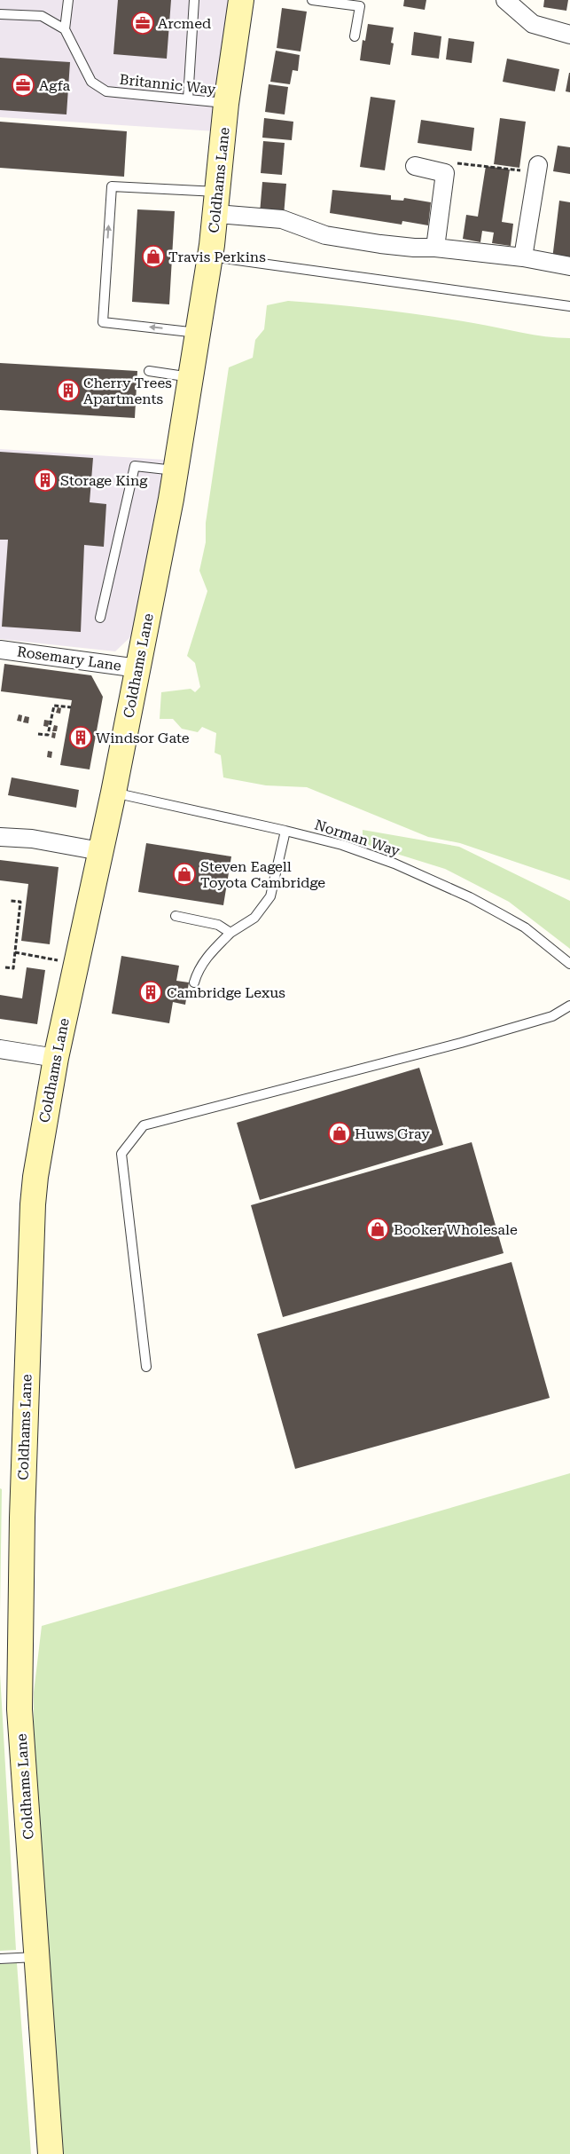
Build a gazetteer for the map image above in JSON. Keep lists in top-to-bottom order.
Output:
{
  "streets": {
    "street": ["Coldhams Lane", "Rosemary Lane"],
    "lane": ["Britannic Way", "Norman Way"]
  },
  "crossings": [
    ["Britannic Way", "Coldhams Lane"],
    ["Coldhams Lane", "Rosemary Lane"],
    ["Coldhams Lane", "Norman Way"]
  ],
  "places": {
    "office": ["Arcmed", "Agfa"],
    "shop": [
      "Travis Perkins",
      "Steven Eagell Toyota Cambridge",
      "Huws Gray",
      "Booker Wholesale"
    ],
    "building": [
      "Cherry Trees Apartments",
      "Storage King",
      "Windsor Gate",
      "Cambridge Lexus"
    ]
  }
}
